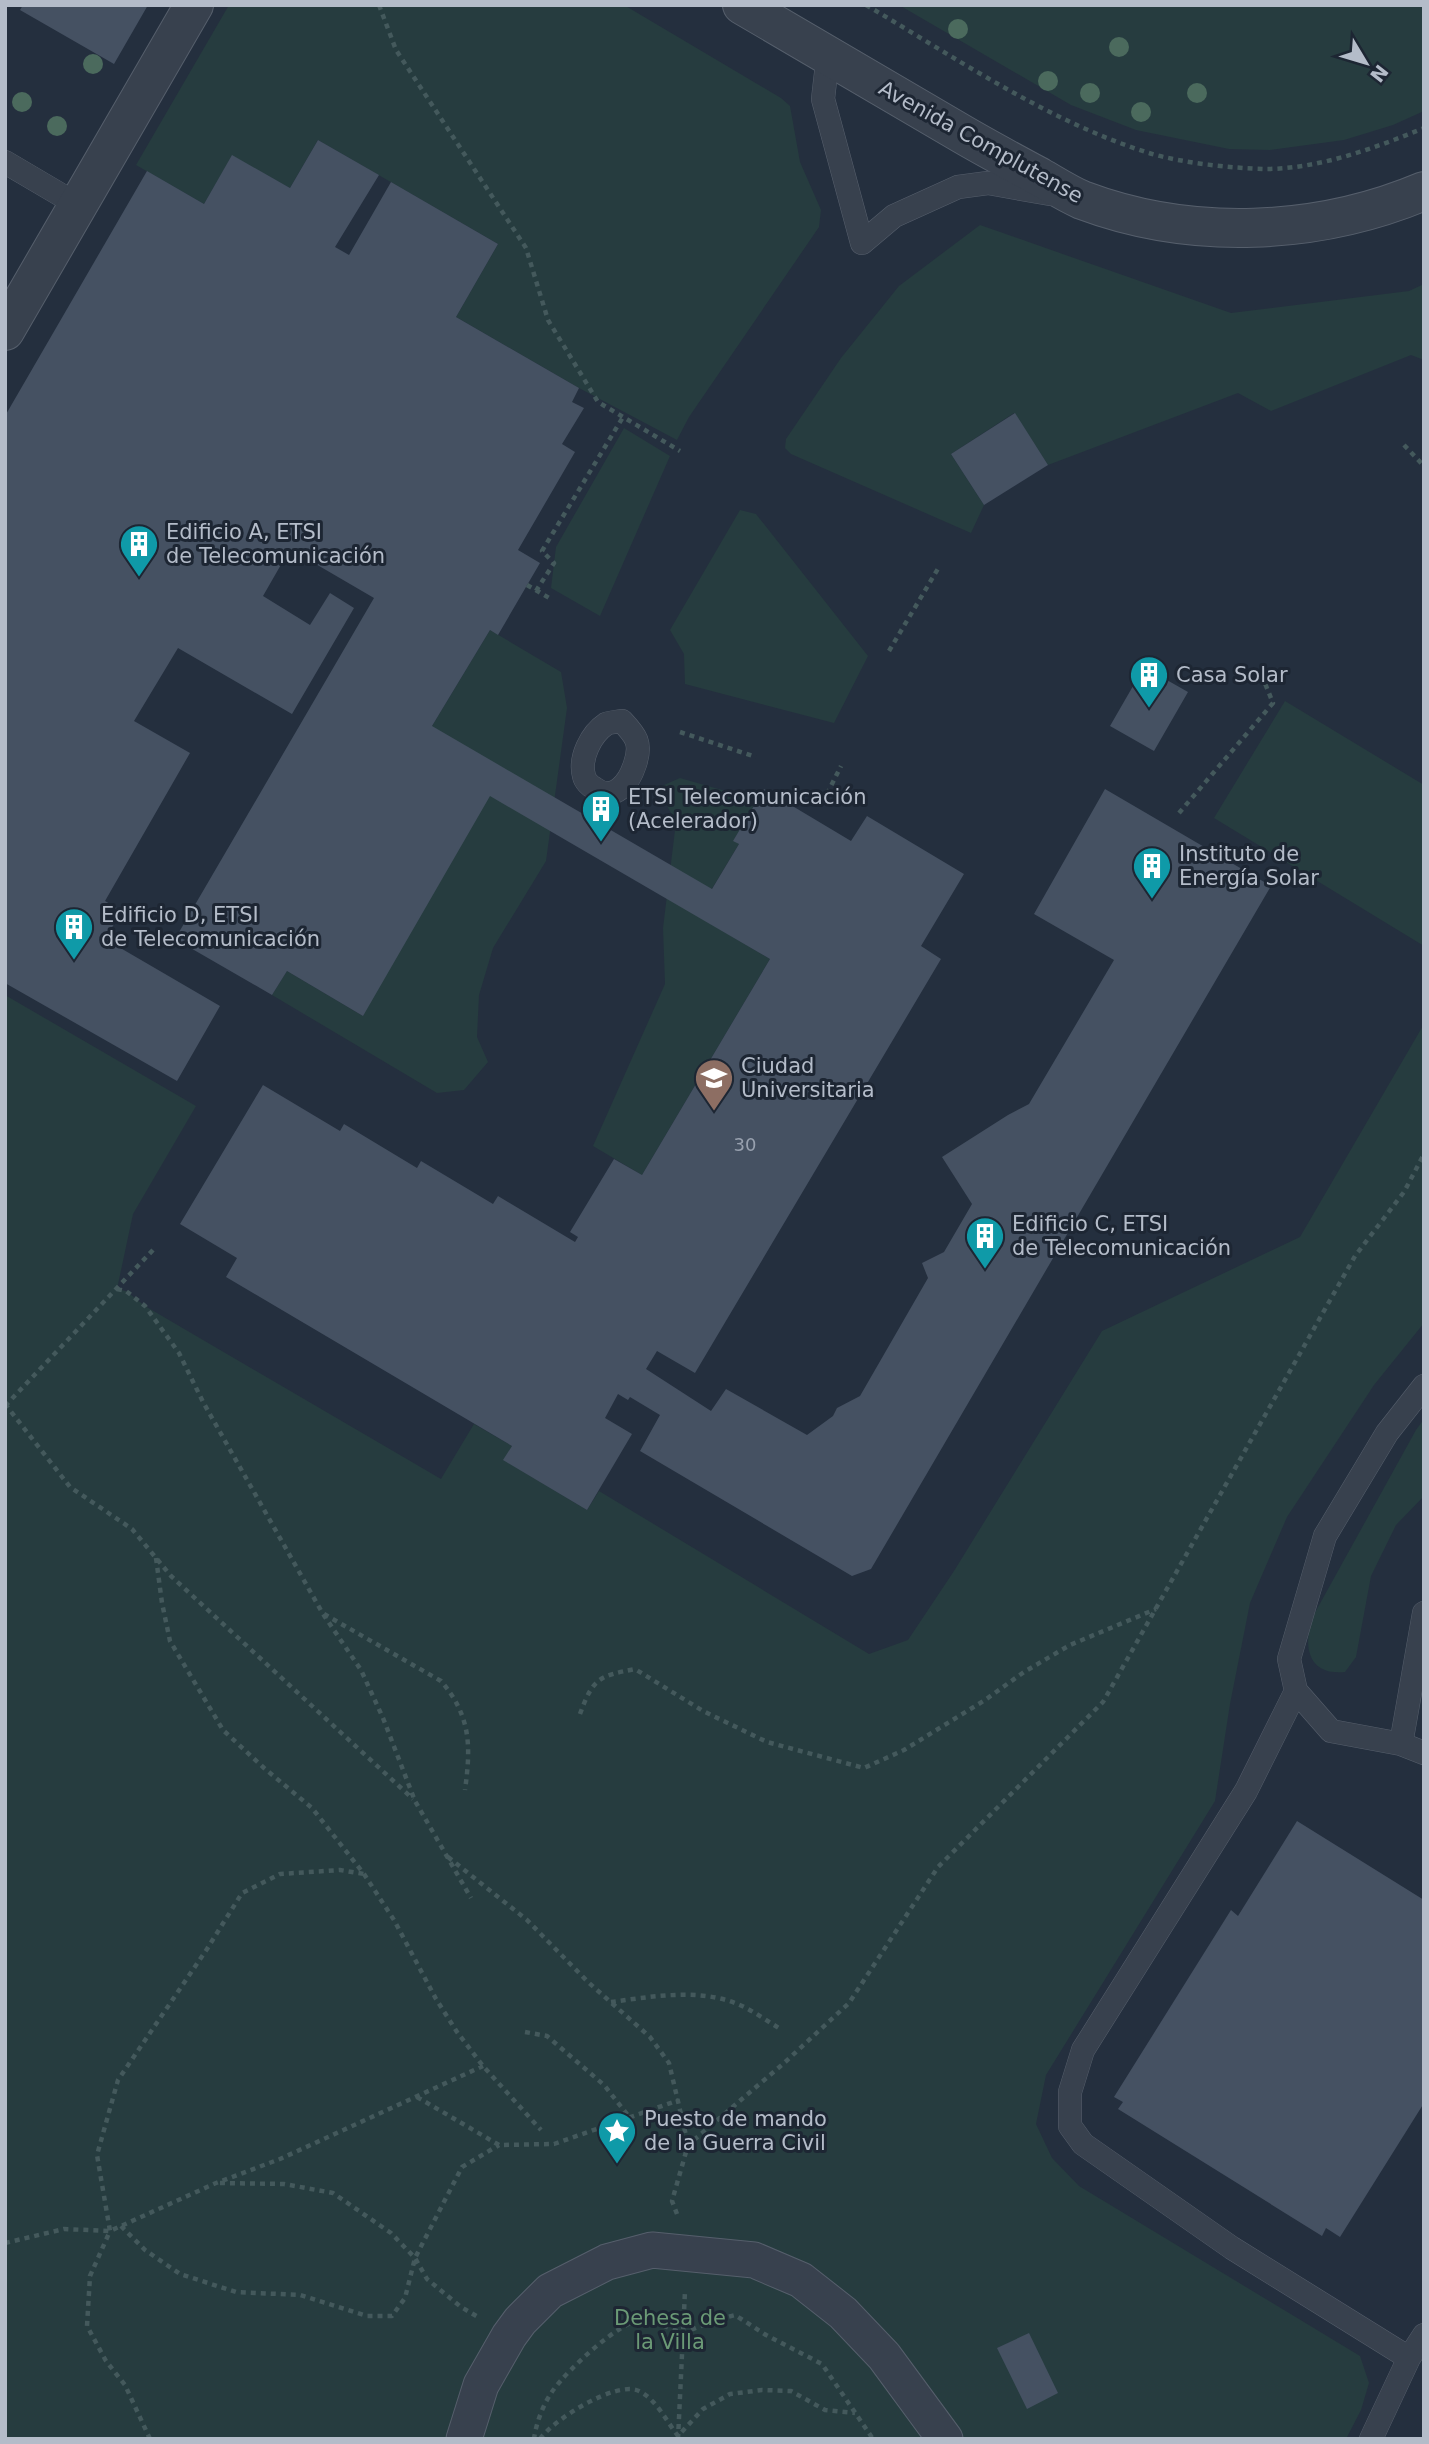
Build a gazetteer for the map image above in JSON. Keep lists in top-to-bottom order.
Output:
{
  "streets": {
    "street": ["Avenida Complutense"]
  },
  "parks": ["Dehesa de la Villa"],
  "places": {
    "building": [
      "Edificio A, ETSI de Telecomunicación",
      "Casa Solar",
      "ETSI Telecomunicación (Acelerador)",
      "Instituto de Energía Solar",
      "Edificio D, ETSI de Telecomunicación",
      "Edificio C, ETSI de Telecomunicación"
    ],
    "school or university": ["Ciudad Universitaria"],
    "place": ["Puesto de mando de la Guerra Civil"]
  },
  "house_numbers": ["30"],
  "north": "bottom right"
}
